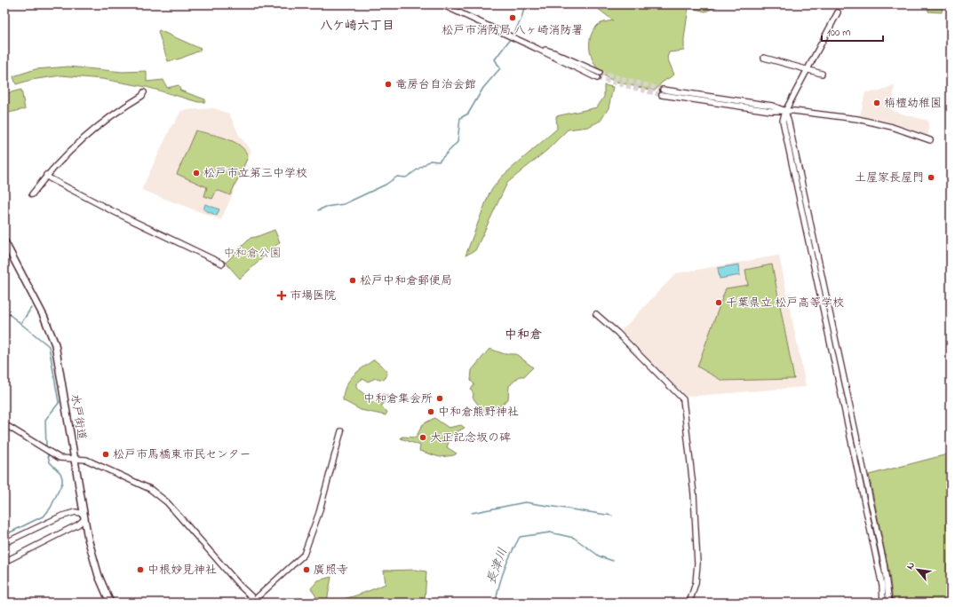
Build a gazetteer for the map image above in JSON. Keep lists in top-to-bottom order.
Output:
{
  "streets": {
    "highway": ["水戸街道"]
  },
  "districts": ["八ケ崎六丁目", "中和倉"],
  "water": ["長津川"],
  "parks": ["中和倉公園"],
  "places": {
    "other": [
      "松戸市消防局 八ヶ崎消防署",
      "竜房台自治会館",
      "栴檀幼稚園",
      "松戸市立第三中学校",
      "土屋家長屋門",
      "松戸中和倉郵便局",
      "千葉県立 松戸高等学校",
      "中和倉集会所",
      "中和倉熊野神社",
      "大正記念坂の碑",
      "松戸市馬橋東市民センター",
      "中根妙見神社",
      "廣照寺"
    ],
    "health": ["市場医院"]
  },
  "scale_bar": "100 m",
  "north": "top left"
}
